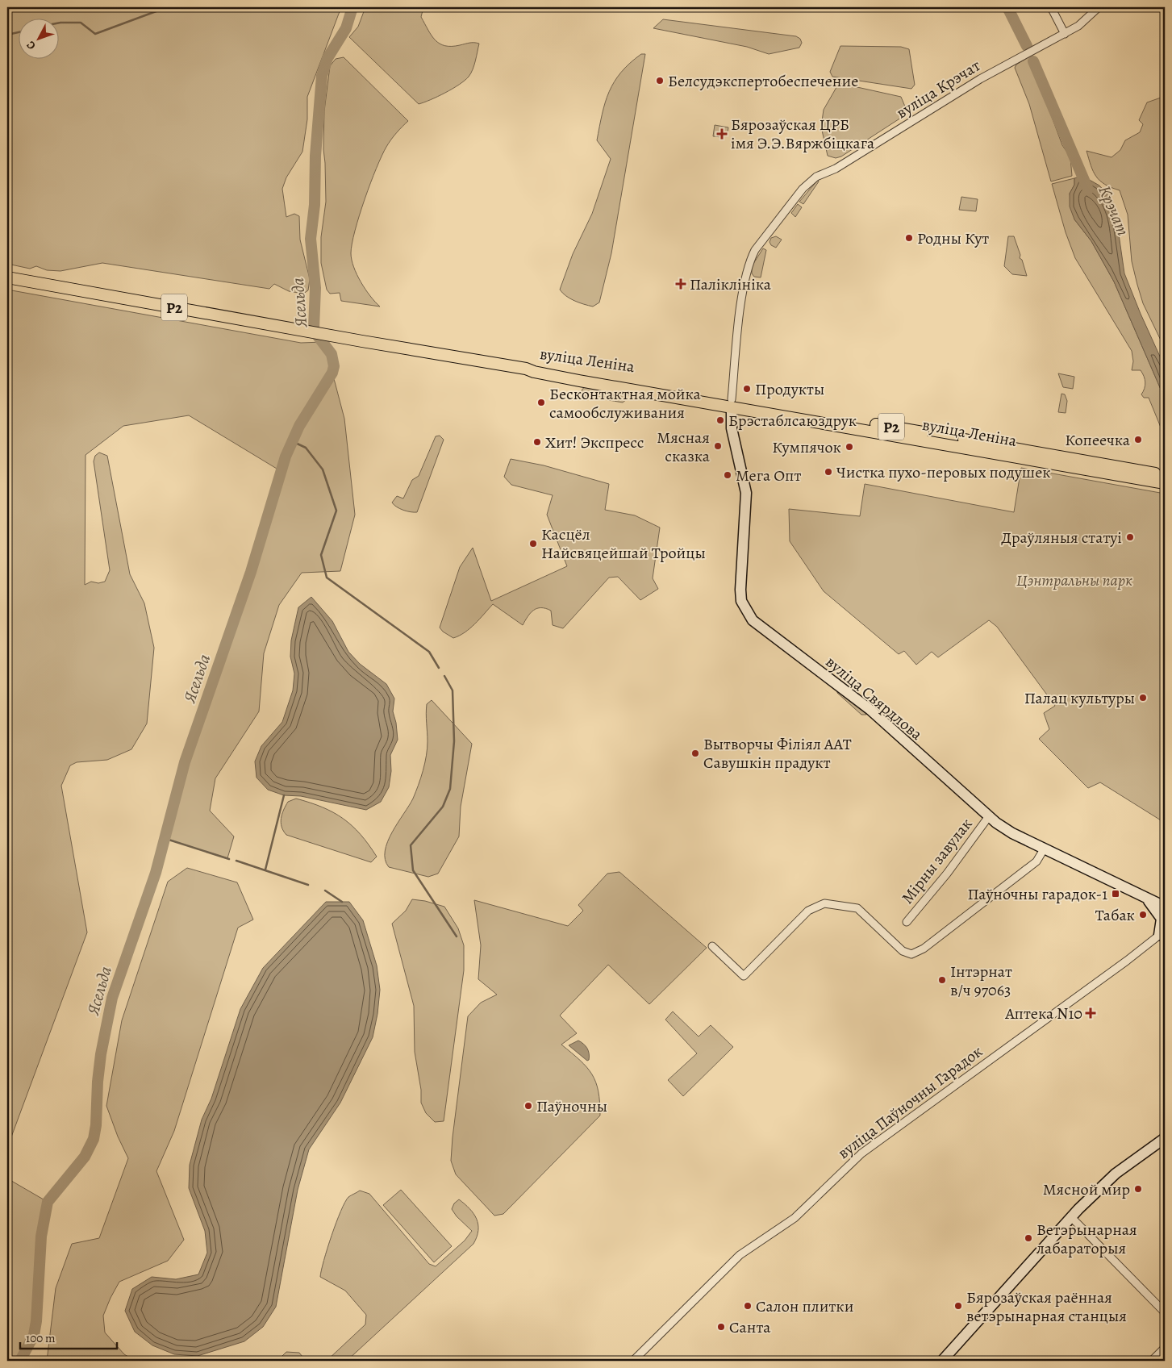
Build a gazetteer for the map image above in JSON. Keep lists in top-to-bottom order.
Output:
{
  "streets": {
    "main road": ["Р2", "вуліца Леніна", "вуліца Свярдлова"],
    "street": ["вуліца Крэчат", "Мірны завулак", "вуліца Паўночны Гарадок"]
  },
  "crossings": [
    ["вуліца Крэчат", "вуліца Леніна"],
    ["вуліца Крэчат", "вуліца Свярдлова"],
    ["вуліца Леніна", "вуліца Свярдлова"],
    ["вуліца Свярдлова", "Мірны завулак"]
  ],
  "water": ["Крэчат", "Ясельда"],
  "parks": ["Цэнтральны парк"],
  "places": {
    "other": [
      "Белсудэкспертобеспечение",
      "Родны Кут",
      "Продукты",
      "Бесконтактная мойка самообслуживания",
      "Брэстаблсаюздрук",
      "Копеечка",
      "Хит! Экспресс",
      "Мясная сказка",
      "Кумпячок",
      "Чистка пухо-перовых подушек",
      "Мега Опт",
      "Драўляныя статуі",
      "Касцёл Найсвяцейшай Тройцы",
      "Палац культуры",
      "Вытворчы Філіял ААТ Савушкін прадукт",
      "Табак",
      "Інтэрнат в/ч 97063",
      "Паўночны",
      "Мясной мир",
      "Ветэрынарная лабараторыя",
      "Салон плитки",
      "Бярозаўская раённая ветэрынарная станцыя",
      "Санта"
    ],
    "health": ["Бярозаўская ЦРБ імя Э.Э.Вяржбіцкага", "Паліклініка", "Аптека N10"],
    "transit": ["Паўночны гарадок-1"]
  },
  "scale_bar": "100 m",
  "north": "bottom left"
}
